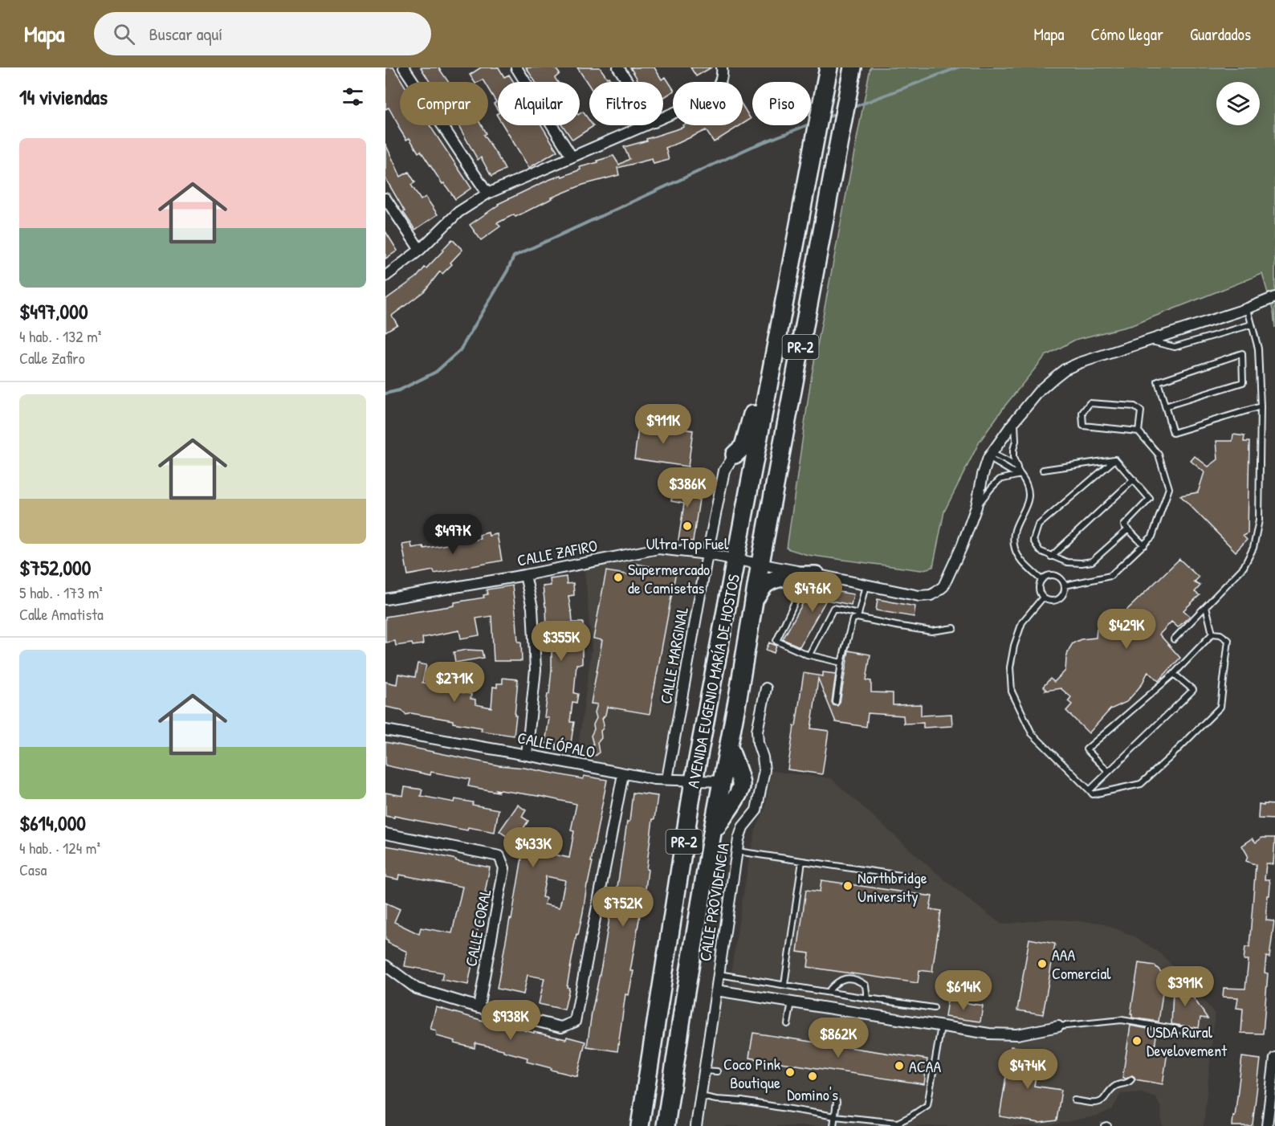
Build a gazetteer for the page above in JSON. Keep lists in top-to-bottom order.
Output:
{
  "streets": {
    "highway": ["PR-2", "AVENIDA EUGENIO MARÍA DE HOSTOS"],
    "street": [
      "CALLE ZAFIRO",
      "CALLE MARGINAL",
      "CALLE ÓPALO",
      "CALLE PROVIDENCIA",
      "CALLE CORAL"
    ]
  },
  "crossings": [
    ["CALLE ZAFIRO", "CALLE MARGINAL"],
    ["CALLE ZAFIRO", "AVENIDA EUGENIO MARÍA DE HOSTOS"],
    ["CALLE MARGINAL", "CALLE ÓPALO"],
    ["AVENIDA EUGENIO MARÍA DE HOSTOS", "CALLE ÓPALO"]
  ],
  "places": [
    "Ultra Top Fuel",
    "Supermercado de Camisetas",
    "Northbridge University",
    "AAA Comercial",
    "USDA Rural Develovement",
    "ACAA",
    "Coco Pink Boutique",
    "Domino's"
  ],
  "page": {
    "header": "Mapa",
    "search": "Buscar aquí",
    "nav": ["Mapa", "Cómo llegar", "Guardados"],
    "heading": "14 viviendas",
    "chip": [
      "Comprar",
      "Alquilar",
      "Filtros",
      "Nuevo",
      "Piso"
    ],
    "list": [
      {
        "name": "$497,000",
        "note": "4 hab. · 132 m² · Calle Zafiro"
      },
      {
        "name": "$752,000",
        "note": "5 hab. · 173 m² · Calle Amatista"
      },
      {
        "name": "$614,000",
        "note": "4 hab. · 124 m² · Casa"
      }
    ],
    "price": [
      "$911K",
      "$386K",
      "$497K",
      "$476K",
      "$429K",
      "$355K",
      "$271K",
      "$433K",
      "$752K",
      "$391K",
      "$614K",
      "$938K",
      "$862K",
      "$474K"
    ]
  }
}
